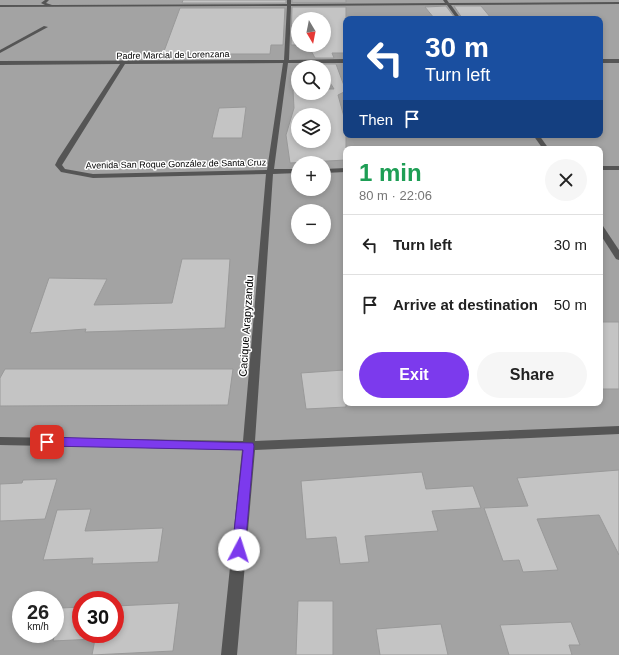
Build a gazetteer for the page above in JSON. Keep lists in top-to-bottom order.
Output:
{
  "streets": {
    "street": ["Padre Marcial de Lorenzana", "Avenida San Roque González de Santa Cruz", "Cacique Arapyzandu"]
  },
  "crossings": [
    ["Padre Marcial de Lorenzana", "Avenida San Roque González de Santa Cruz"],
    ["Padre Marcial de Lorenzana", "Cacique Arapyzandu"],
    ["Avenida San Roque González de Santa Cruz", "Cacique Arapyzandu"]
  ],
  "north": "bottom",
  "page": {
    "map_buttons": ["+", "−"],
    "turn": ["30 m", "Turn left"],
    "then": "Then",
    "heading": ["1 min", "80 m · 22:06"],
    "list": [
      {
        "name": "Turn left",
        "value": "30 m"
      },
      {
        "name": "Arrive at destination",
        "value": "50 m"
      }
    ],
    "buttons": ["Exit", "Share"],
    "speed": "26 km/h",
    "limit": "30"
  }
}
